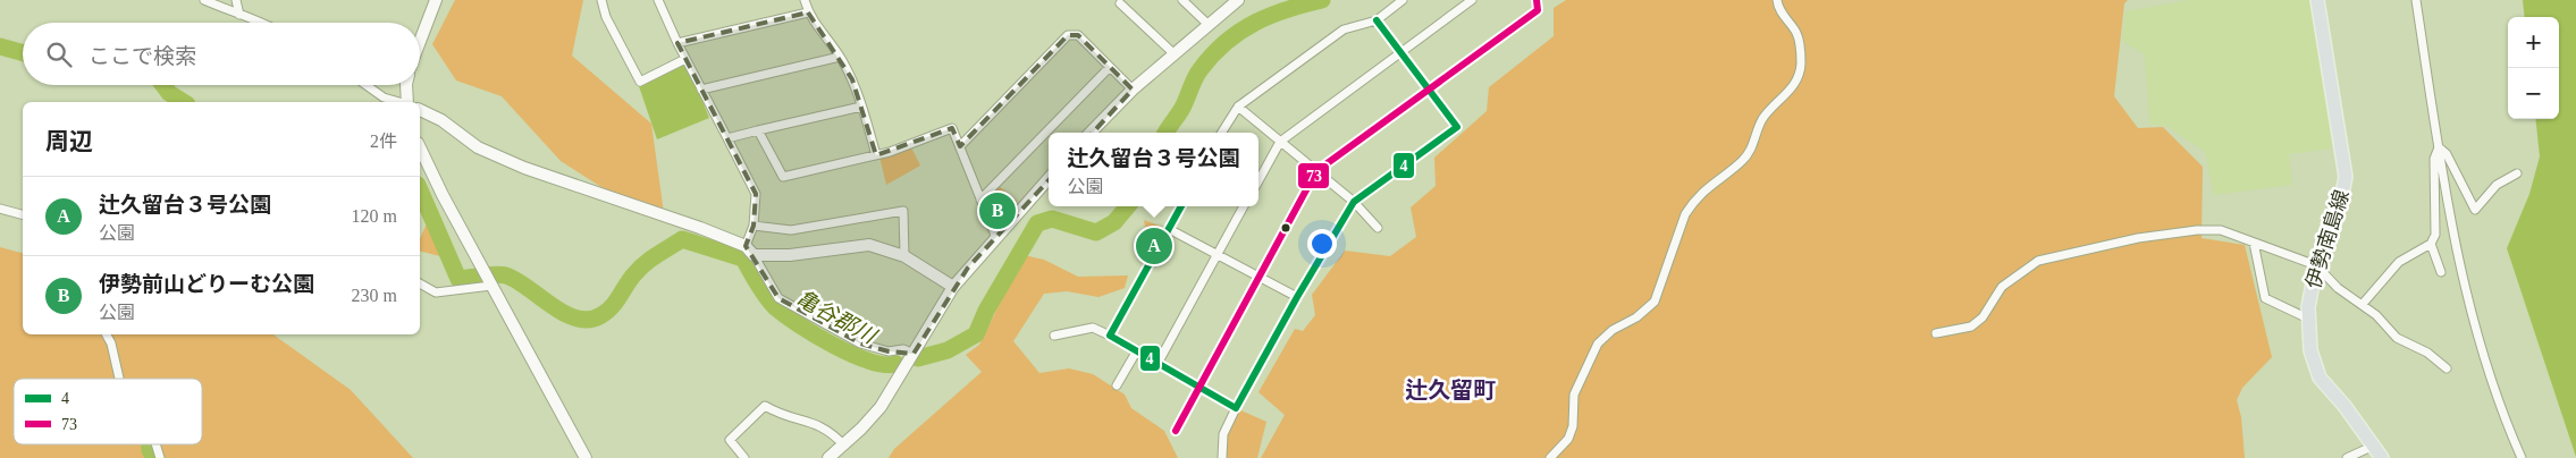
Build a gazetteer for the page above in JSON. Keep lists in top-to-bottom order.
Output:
{
  "streets": {
    "main road": ["伊勢南島線"]
  },
  "districts": ["辻久留町"],
  "water": ["亀谷郡川"],
  "lines": ["transit line 73", "transit line 4"],
  "legend": ["4", "73"],
  "page": {
    "map_buttons": ["+", "−"],
    "search": "ここで検索",
    "heading": ["周辺", "2件"],
    "popup": ["辻久留台３号公園", "公園"],
    "list": [
      {
        "mark": "A",
        "name": "辻久留台３号公園",
        "note": "公園",
        "value": "120 m"
      },
      {
        "mark": "B",
        "name": "伊勢前山どりーむ公園",
        "note": "公園",
        "value": "230 m"
      }
    ],
    "pins": ["B", "A"]
  }
}
